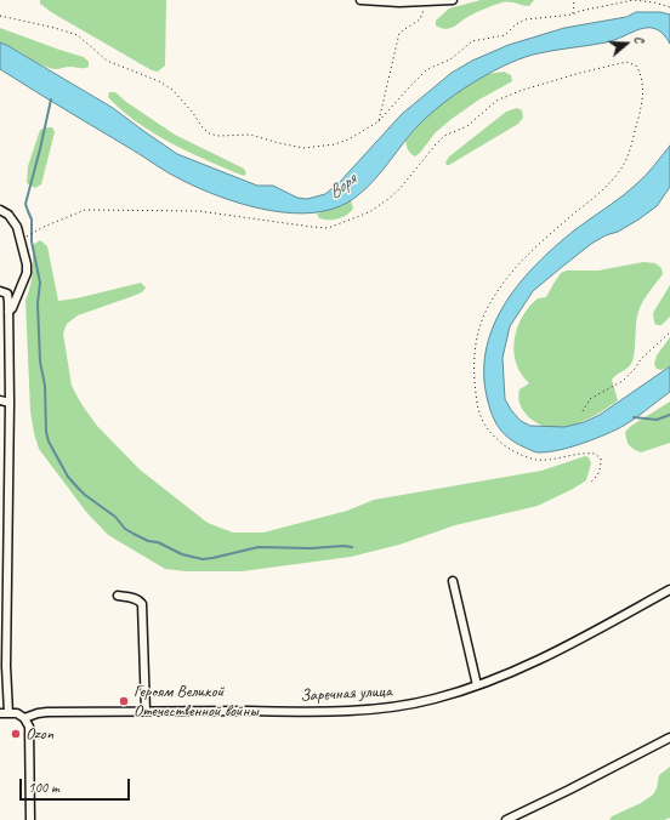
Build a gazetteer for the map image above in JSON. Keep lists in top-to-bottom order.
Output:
{
  "streets": {
    "street": ["Заречная улица"]
  },
  "water": ["Воря"],
  "places": ["Героям Великой Отечественной войны", "Ozon"],
  "scale_bar": "100 m",
  "north": "right"
}
